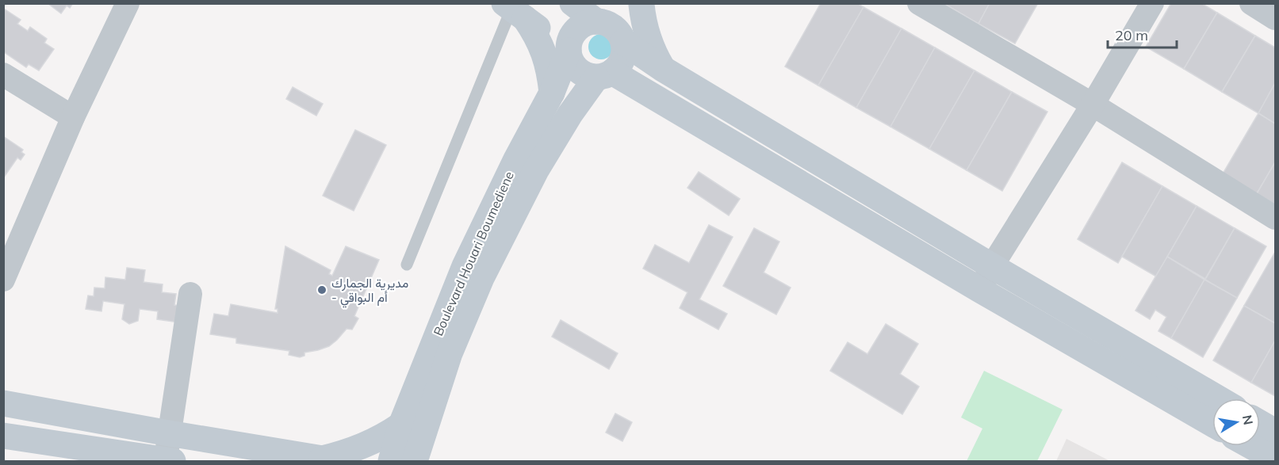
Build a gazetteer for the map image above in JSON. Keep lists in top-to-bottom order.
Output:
{
  "streets": {
    "main road": ["Boulevard Houari Boumediene"]
  },
  "places": ["مديرية الجمارك - أم البواقي"],
  "scale_bar": "20 m",
  "north": "right"
}
